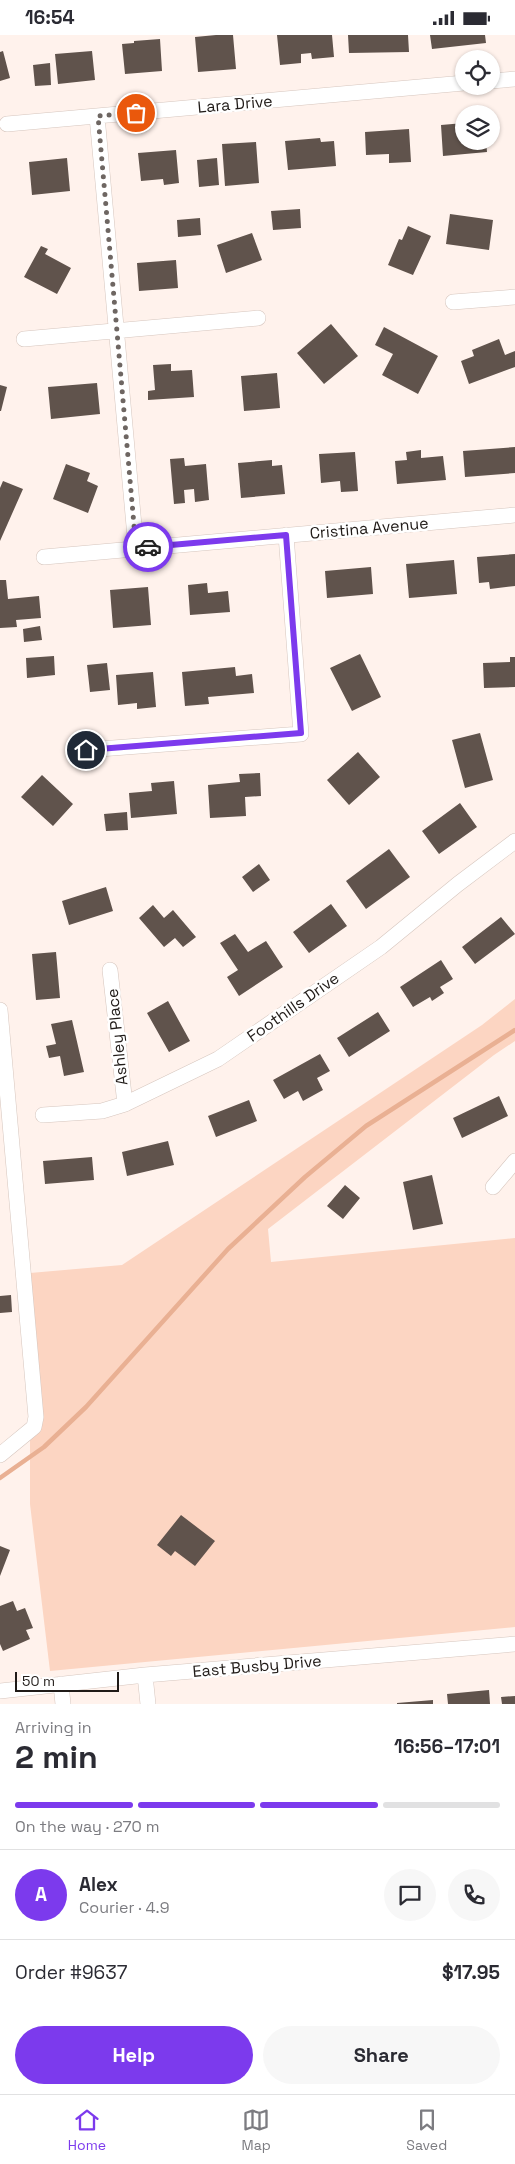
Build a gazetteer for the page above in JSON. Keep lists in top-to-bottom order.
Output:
{
  "streets": {
    "street": [
      "Lara Drive",
      "Cristina Avenue",
      "Foothills Drive",
      "Ashley Place",
      "East Busby Drive"
    ]
  },
  "crossings": [
    ["Foothills Drive", "Ashley Place"]
  ],
  "scale_bar": "50 m",
  "page": {
    "status": "16:54",
    "scale": "50 m",
    "heading": ["2 min", "Arriving in", "16:56–17:01"],
    "panel": [
      "Alex",
      "Courier · 4.9",
      "Order #9637",
      "$17.95"
    ],
    "bar": "On the way · 270 m",
    "round": "A",
    "buttons": ["Help", "Share"],
    "tabs": ["Home", "Map", "Saved"]
  }
}
